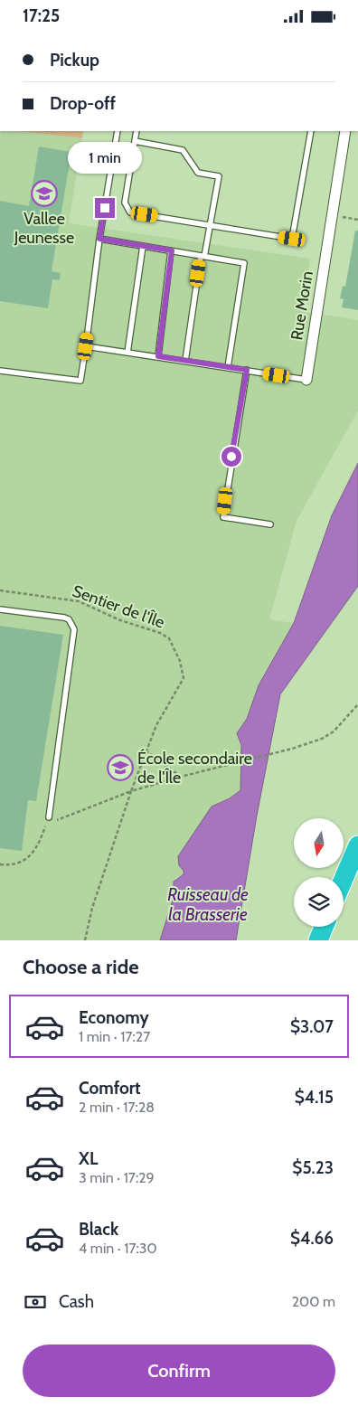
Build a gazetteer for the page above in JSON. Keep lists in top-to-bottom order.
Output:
{
  "streets": {
    "street": ["Rue Morin"],
    "path": ["Sentier de l'Île"]
  },
  "water": ["Ruisseau de la Brasserie"],
  "places": {
    "school or university": ["Vallee Jeunesse", "École secondaire de l'Île"]
  },
  "north": "bottom",
  "page": {
    "status": "17:25",
    "banner": ["Pickup", "Drop-off"],
    "bubble": "1 min",
    "heading": "Choose a ride",
    "list": [
      {
        "name": "Economy",
        "note": "1 min · 17:27",
        "value": "$3.07"
      },
      {
        "name": "Comfort",
        "note": "2 min · 17:28",
        "value": "$4.15"
      },
      {
        "name": "XL",
        "note": "3 min · 17:29",
        "value": "$5.23"
      },
      {
        "name": "Black",
        "note": "4 min · 17:30",
        "value": "$4.66"
      }
    ],
    "pay": ["Cash", "200 m"],
    "buttons": "Confirm"
  }
}
